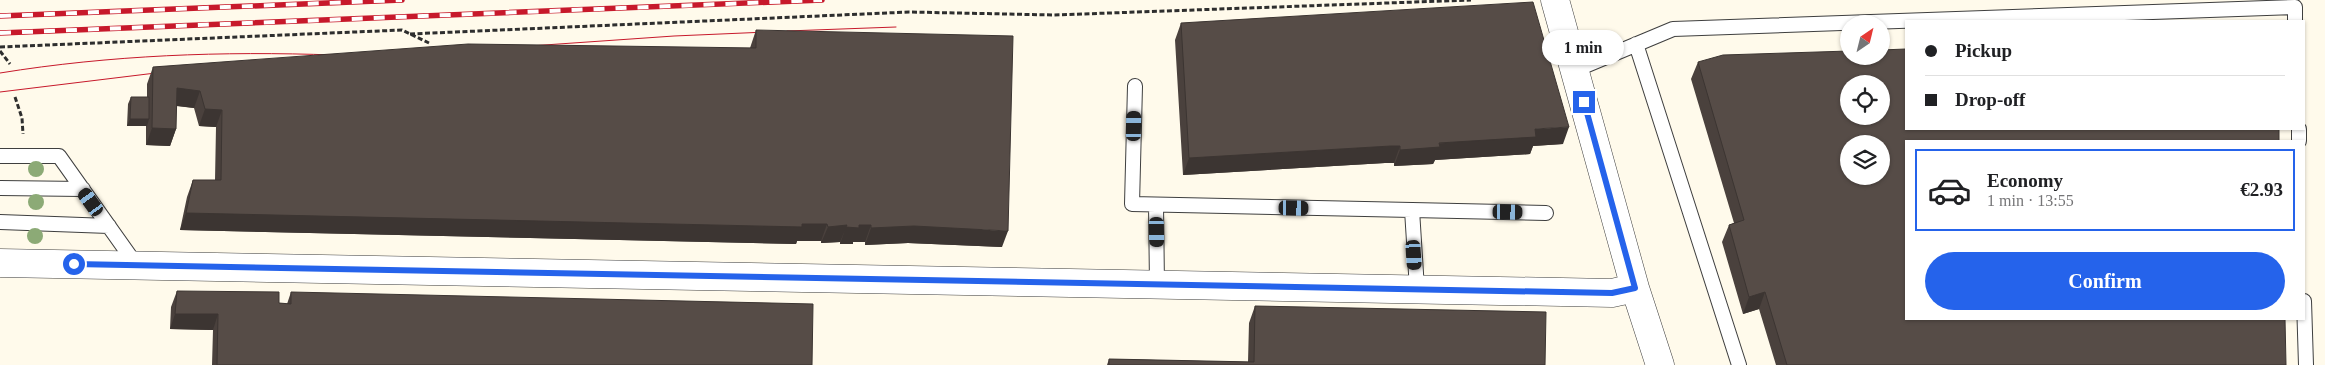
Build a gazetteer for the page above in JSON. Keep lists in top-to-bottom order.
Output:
{
  "north": "top right",
  "page": {
    "banner": ["Pickup", "Drop-off"],
    "bubble": "1 min",
    "list": [
      {
        "name": "Economy",
        "note": "1 min · 13:55",
        "value": "€2.93"
      }
    ],
    "buttons": "Confirm"
  }
}
